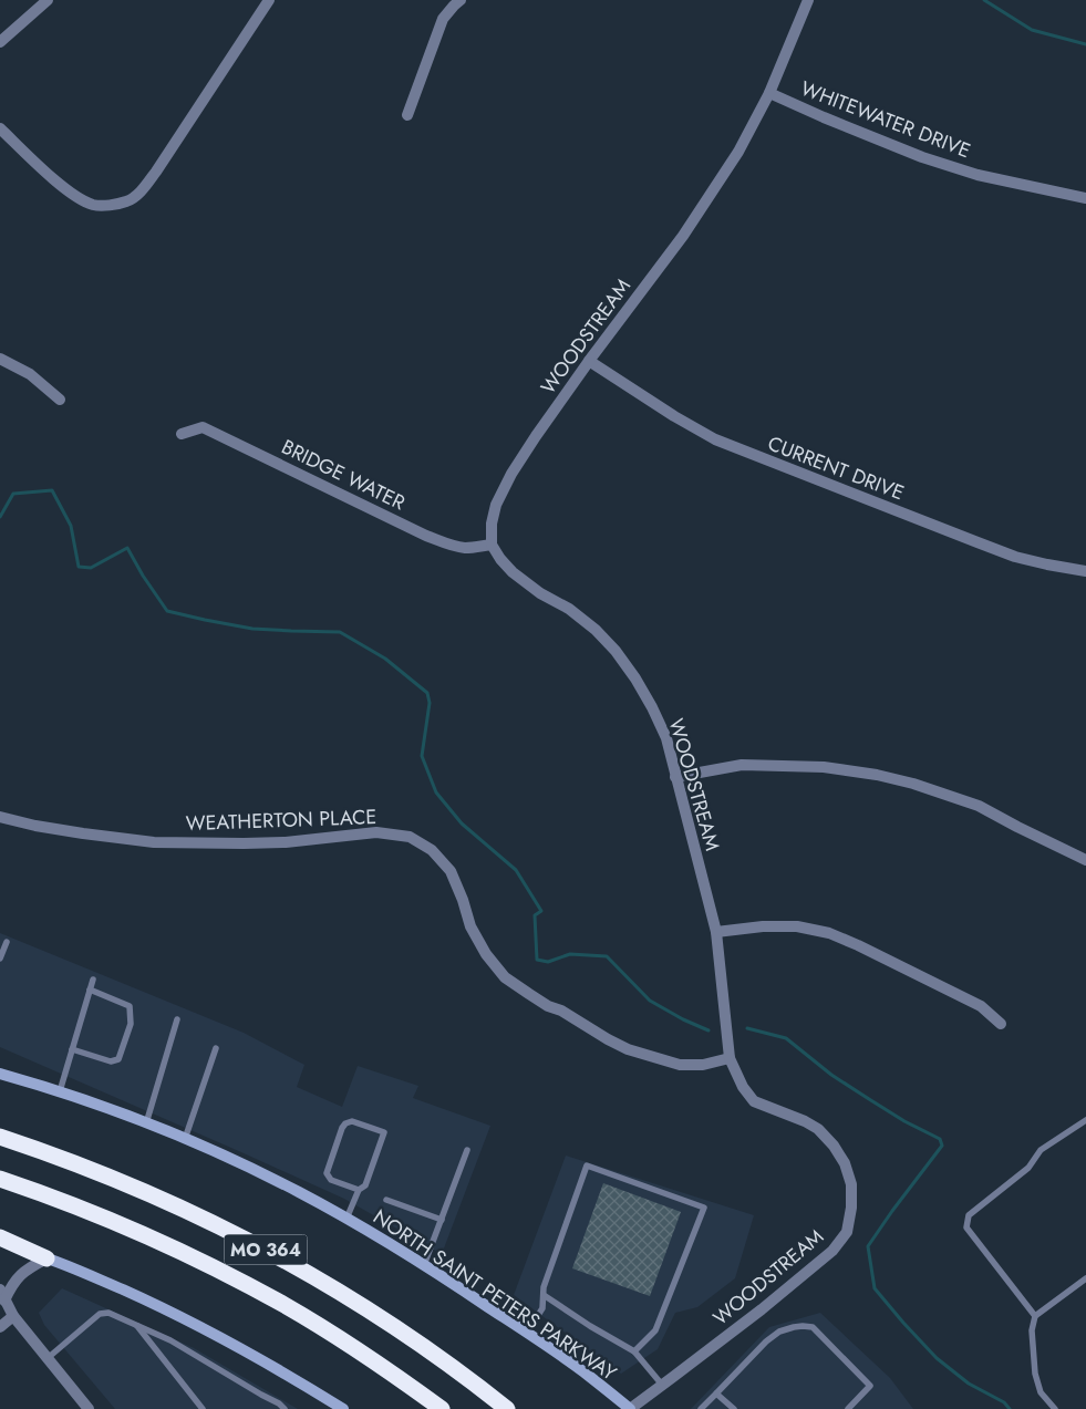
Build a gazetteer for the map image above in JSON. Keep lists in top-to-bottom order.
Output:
{
  "streets": {
    "highway": ["MO 364"],
    "main road": ["NORTH SAINT PETERS PARKWAY"],
    "street": [
      "WHITEWATER DRIVE",
      "WOODSTREAM",
      "CURRENT DRIVE",
      "BRIDGE WATER",
      "WEATHERTON PLACE"
    ]
  },
  "crossings": [
    ["WHITEWATER DRIVE", "WOODSTREAM"],
    ["WOODSTREAM", "CURRENT DRIVE"],
    ["WOODSTREAM", "BRIDGE WATER"],
    ["WOODSTREAM", "WEATHERTON PLACE"],
    ["WOODSTREAM", "NORTH SAINT PETERS PARKWAY"]
  ]
}
